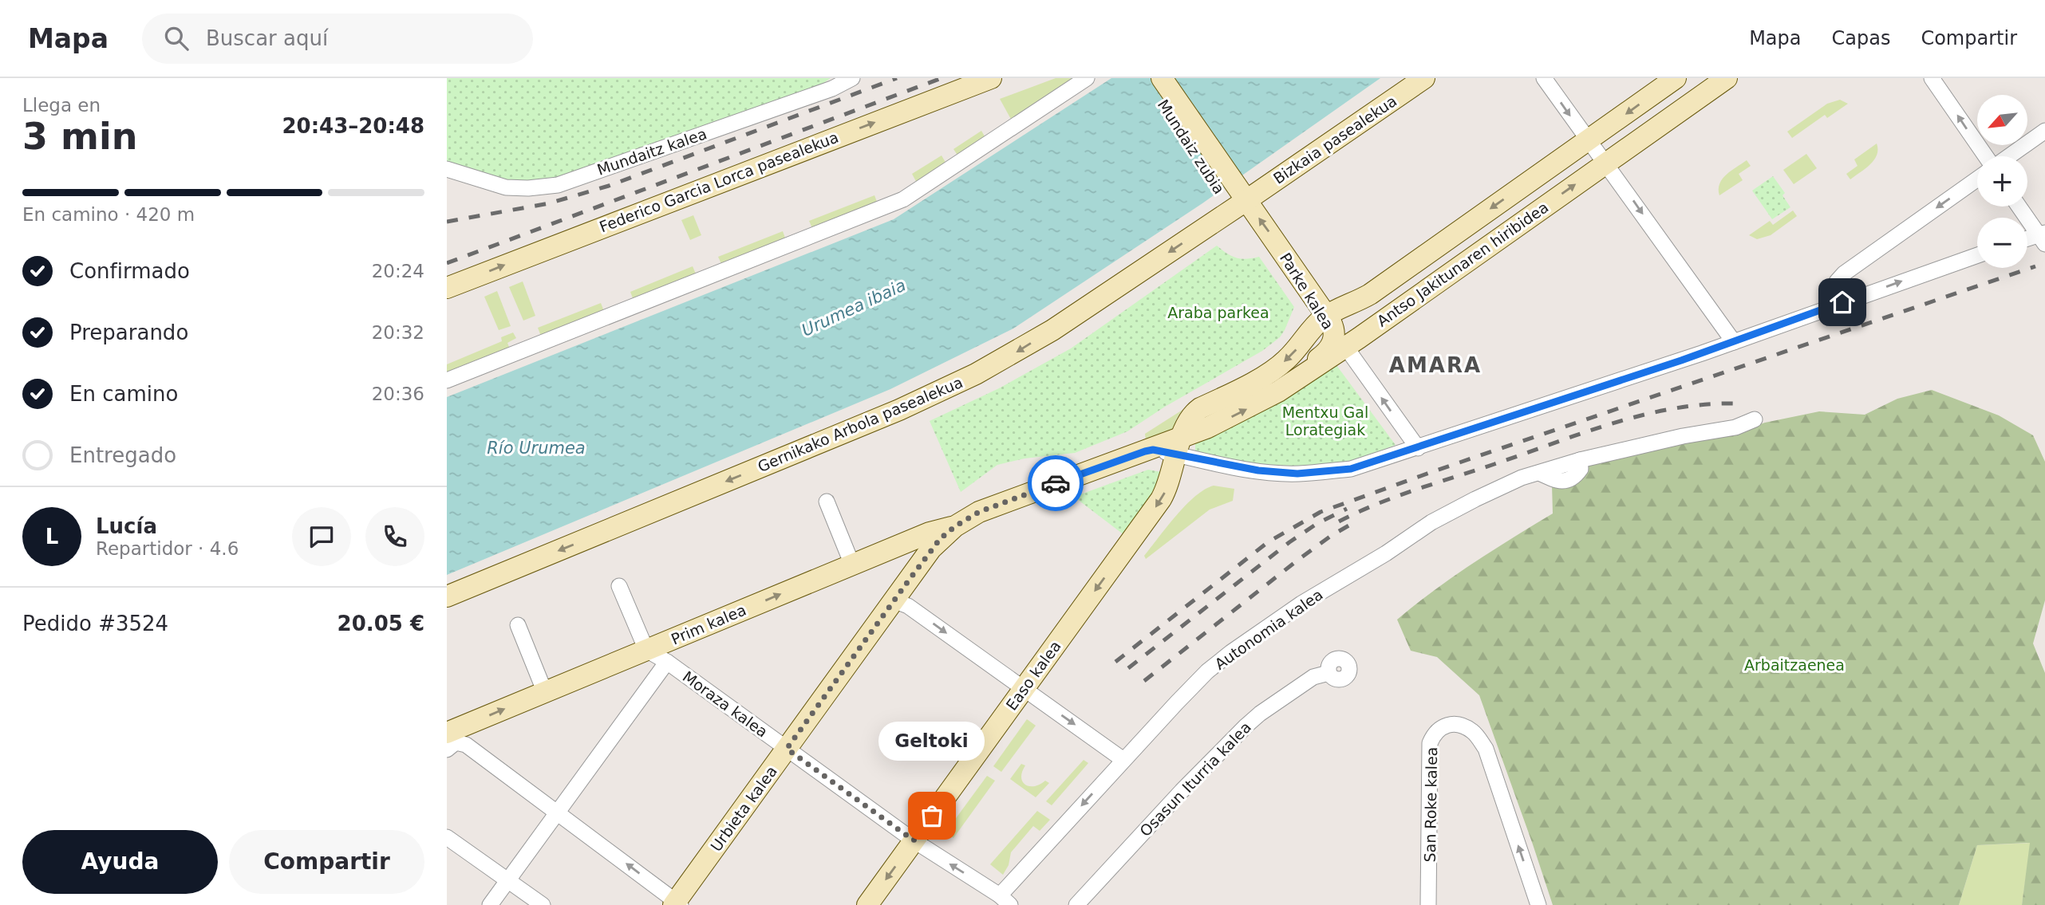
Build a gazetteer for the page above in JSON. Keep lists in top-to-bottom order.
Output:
{
  "streets": {
    "main road": [
      "Bizkaia pasealekua",
      "Mundaiz zubia",
      "Federico Garcia Lorca pasealekua",
      "Antso Jakitunaren hiribidea",
      "Parke kalea",
      "Gernikako Arbola pasealekua",
      "Prim kalea",
      "Easo kalea",
      "Urbieta kalea"
    ],
    "street": [
      "Mundaitz kalea",
      "Autonomia kalea",
      "Moraza kalea",
      "Osasun Iturria kalea",
      "San Roke kalea"
    ]
  },
  "crossings": [
    ["Bizkaia pasealekua", "Mundaiz zubia"],
    ["Bizkaia pasealekua", "Parke kalea"],
    ["Bizkaia pasealekua", "Gernikako Arbola pasealekua"],
    ["Mundaiz zubia", "Parke kalea"],
    ["Mundaiz zubia", "Gernikako Arbola pasealekua"],
    ["Antso Jakitunaren hiribidea", "Parke kalea"],
    ["Antso Jakitunaren hiribidea", "Prim kalea"],
    ["Antso Jakitunaren hiribidea", "Easo kalea"],
    ["Antso Jakitunaren hiribidea", "Urbieta kalea"],
    ["Parke kalea", "Gernikako Arbola pasealekua"],
    ["Prim kalea", "Moraza kalea"],
    ["Prim kalea", "Urbieta kalea"],
    ["Autonomia kalea", "Moraza kalea"],
    ["Easo kalea", "Moraza kalea"],
    ["Moraza kalea", "Urbieta kalea"]
  ],
  "one_way": [
    "Federico Garcia Lorca pasealekua",
    "Parke kalea",
    "Gernikako Arbola pasealekua",
    "Prim kalea",
    "Easo kalea"
  ],
  "districts": ["AMARA"],
  "water": ["Urumea ibaia", "Río Urumea"],
  "parks": ["Araba parkea", "Mentxu Gal Lorategiak", "Arbaitzaenea"],
  "places": ["Geltoki"],
  "north": "bottom left",
  "page": {
    "header": "Mapa",
    "search": "Buscar aquí",
    "nav": ["Mapa", "Capas", "Compartir"],
    "heading": ["3 min", "Llega en", "20:43–20:48"],
    "panel": [
      "Lucía",
      "Repartidor · 4.6",
      "Pedido #3524",
      "20.05 €"
    ],
    "map_buttons": ["+", "−"],
    "bar": "En camino · 420 m",
    "list": [
      ["Confirmado", "20:24"],
      ["Preparando", "20:32"],
      ["En camino", "20:36"],
      "Entregado"
    ],
    "round": "L",
    "bubble": "Geltoki",
    "buttons": ["Ayuda", "Compartir"]
  }
}
